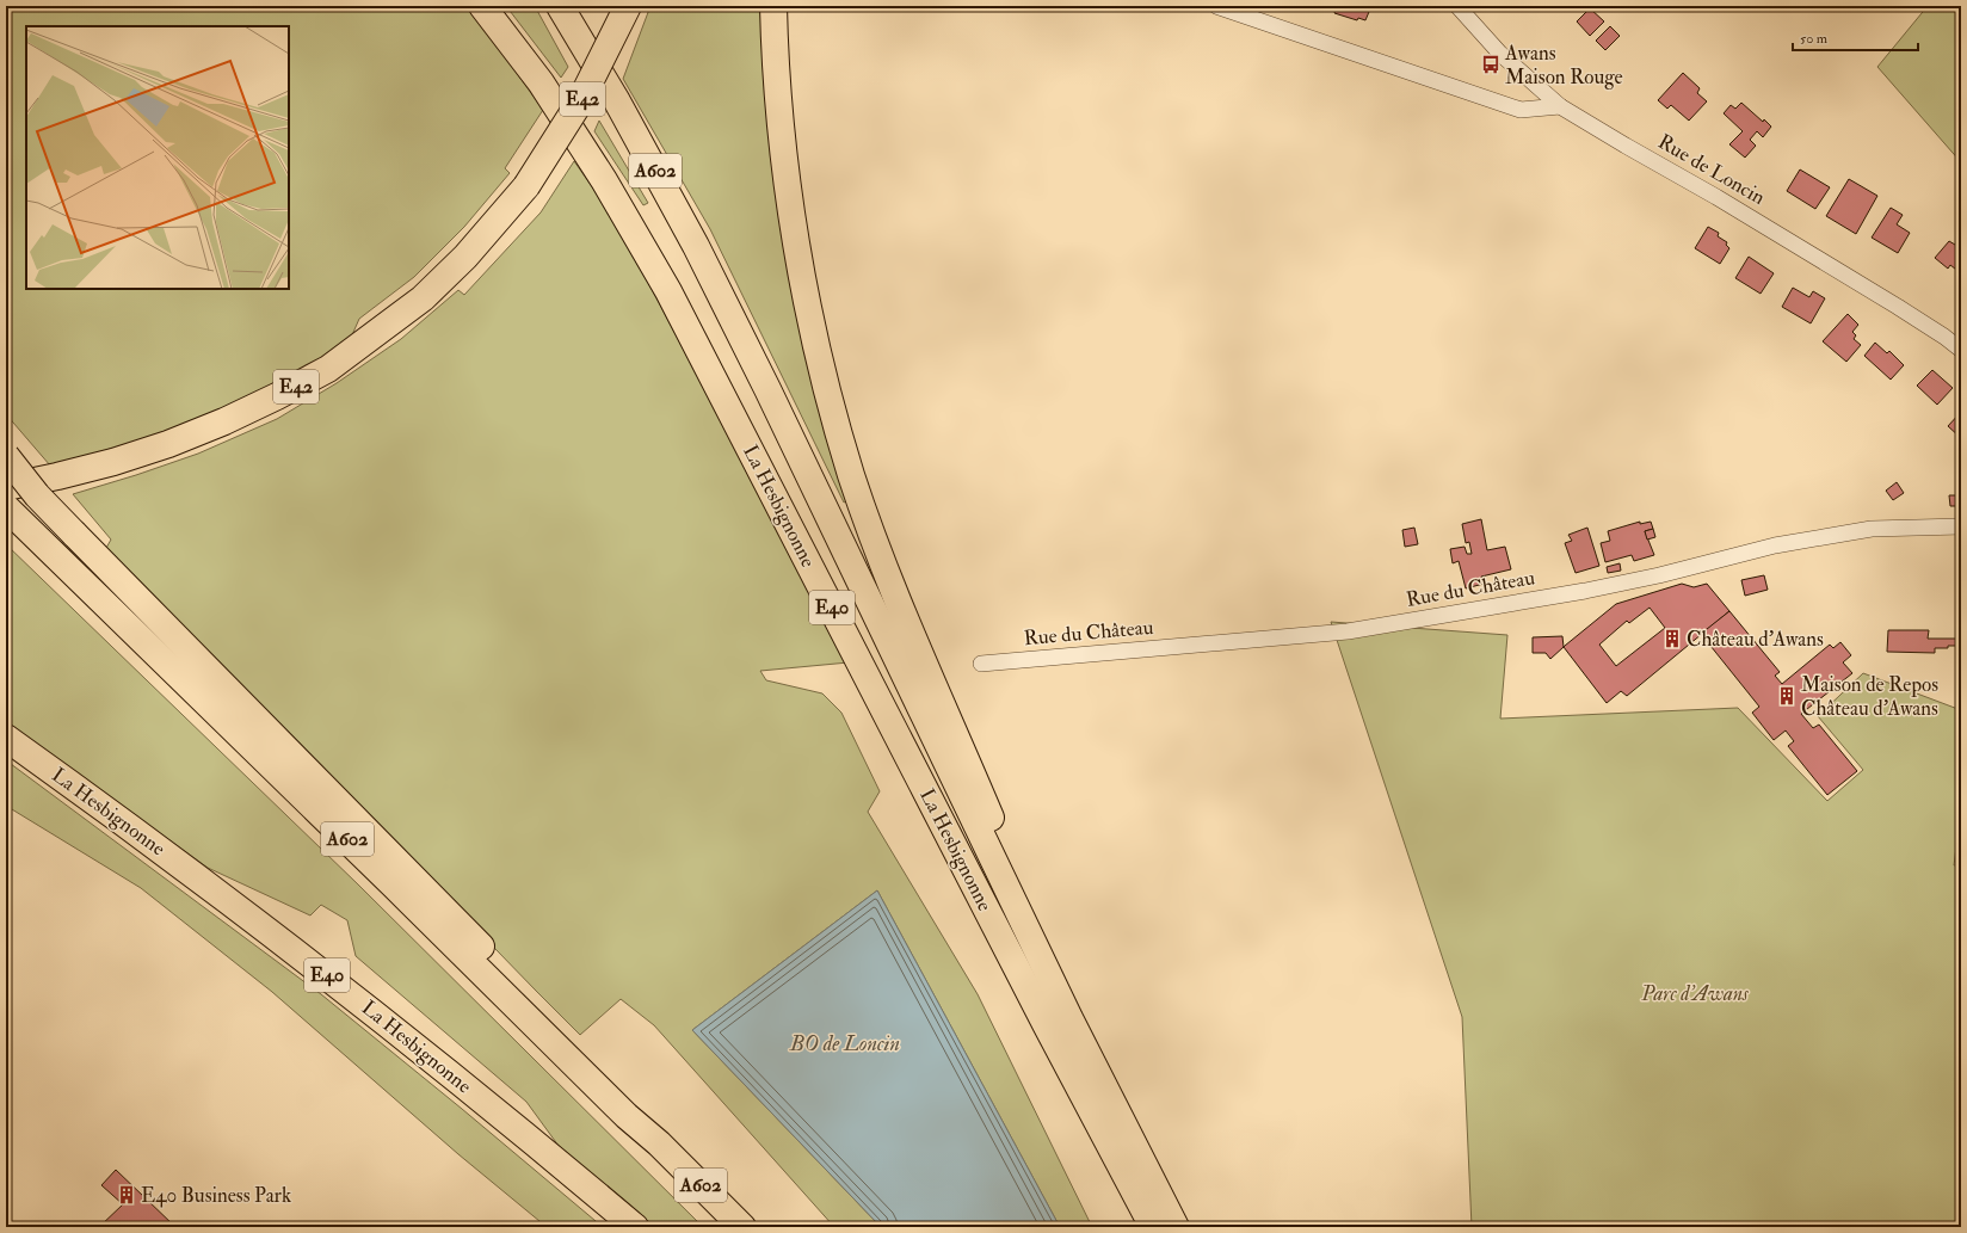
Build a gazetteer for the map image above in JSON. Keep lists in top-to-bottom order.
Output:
{
  "streets": {
    "highway": [
      "E42",
      "A602",
      "La Hesbignonne",
      "E40"
    ],
    "street": ["Rue de Loncin", "Rue du Château"]
  },
  "water": ["BO de Loncin"],
  "parks": ["Parc d'Awans"],
  "places": {
    "bus stop": ["Awans Maison Rouge"],
    "building": ["Château d'Awans", "Maison de Repos Château d'Awans", "E40 Business Park"]
  },
  "scale_bar": "50 m"
}
